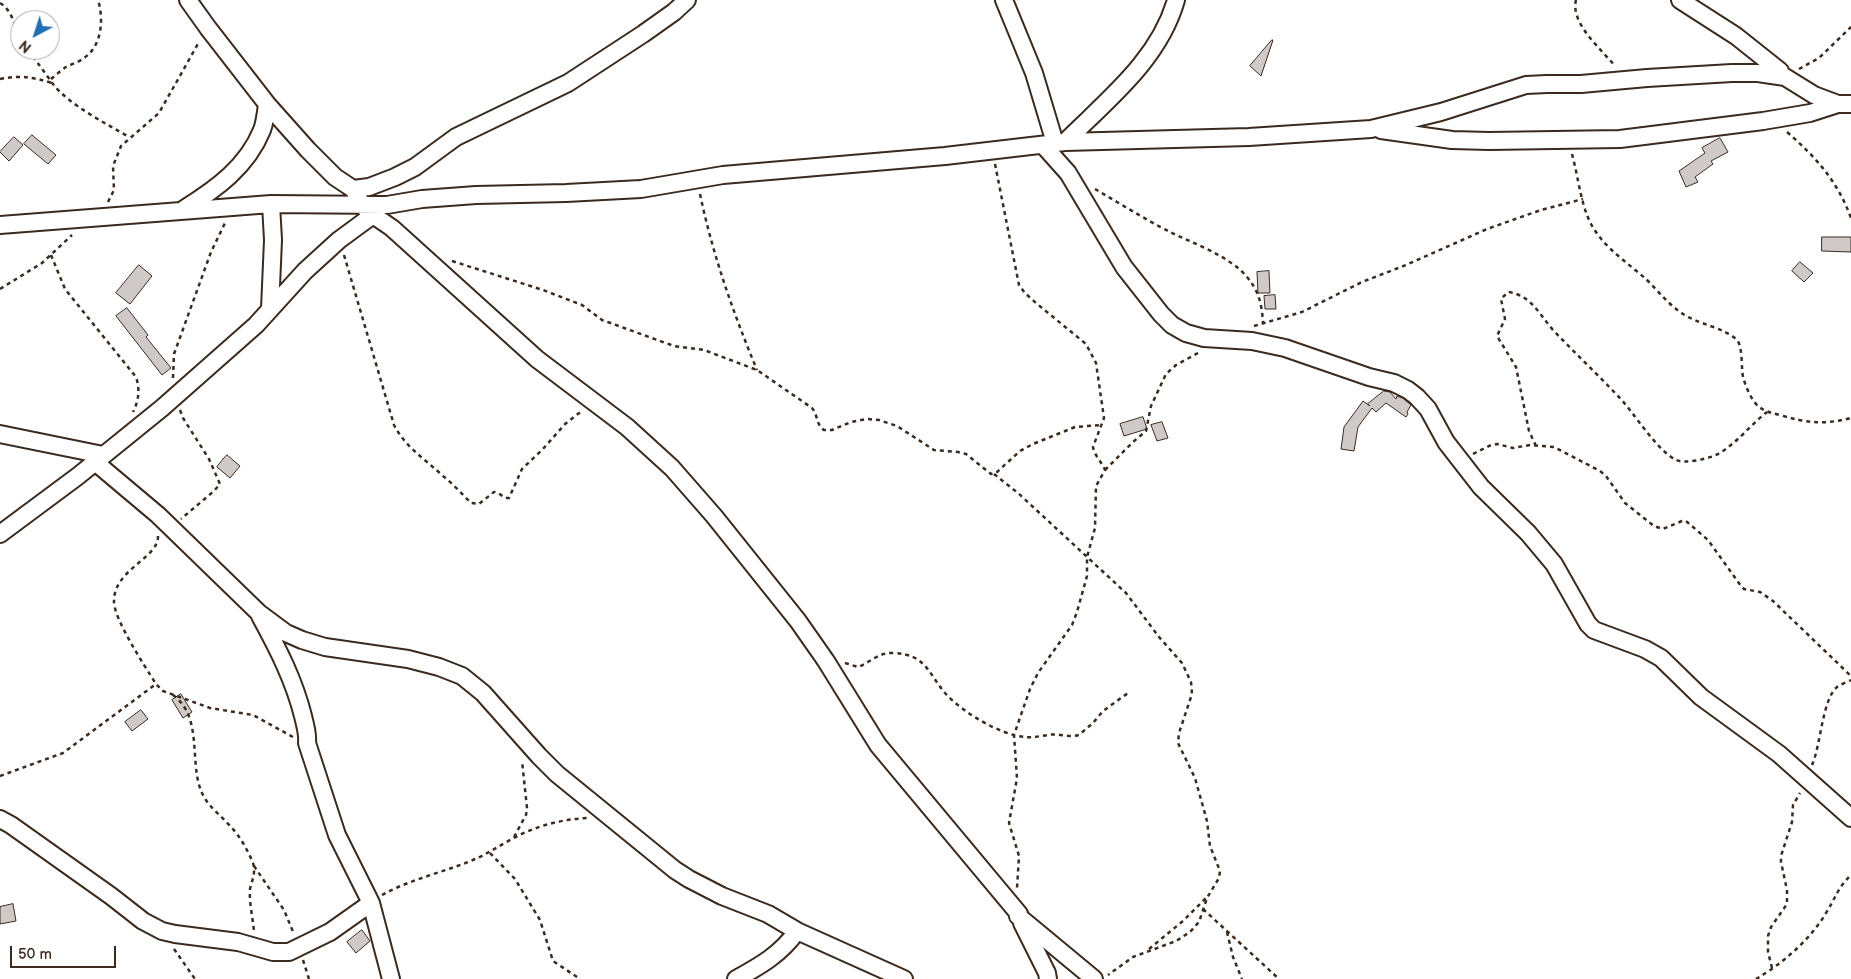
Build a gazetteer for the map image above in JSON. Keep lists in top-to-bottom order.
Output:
{
  "scale_bar": "50 m",
  "north": "bottom left"
}
